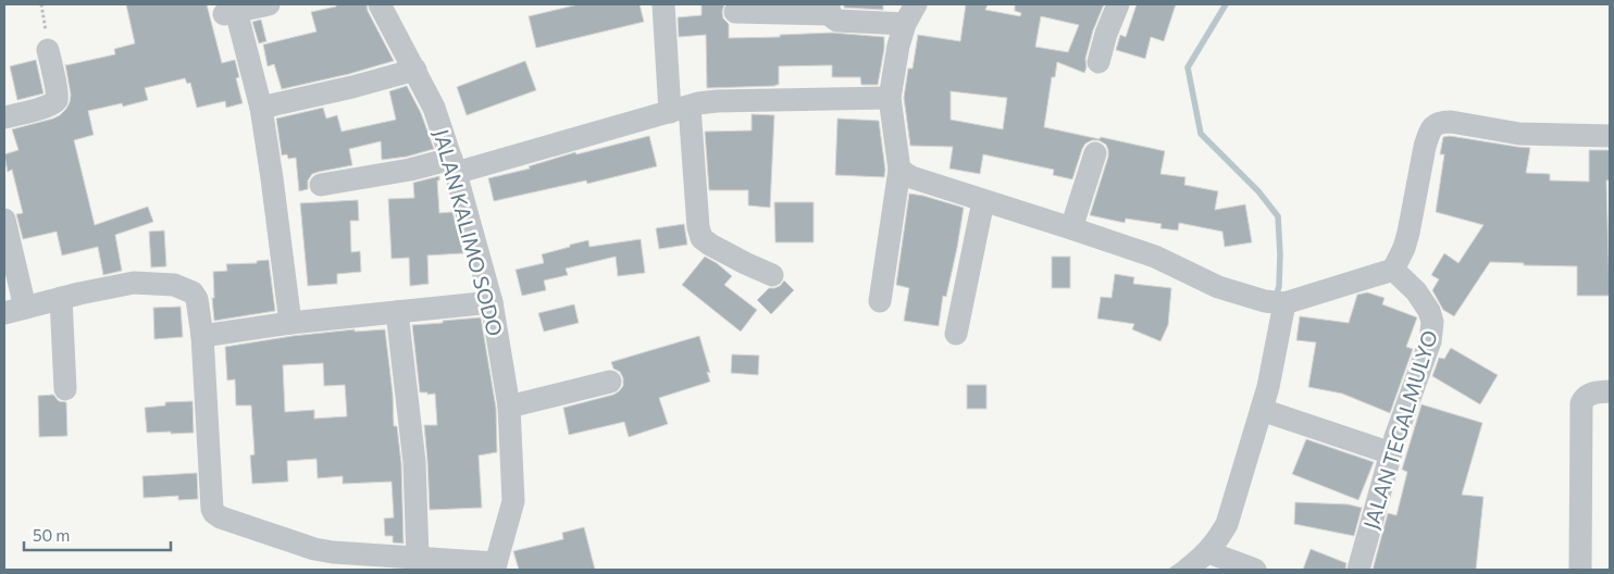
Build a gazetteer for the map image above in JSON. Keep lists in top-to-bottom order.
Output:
{
  "streets": {
    "street": ["JALAN KALIMO SODO", "JALAN TEGALMULYO"]
  },
  "scale_bar": "50 m"
}
